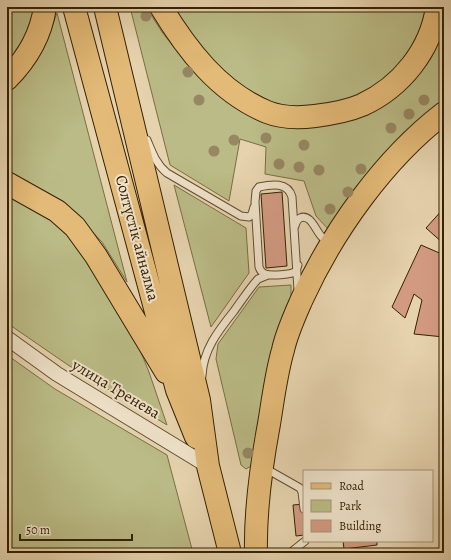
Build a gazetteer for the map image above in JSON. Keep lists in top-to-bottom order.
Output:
{
  "streets": {
    "main road": ["Солтүстік айналма"],
    "street": ["улица Тренева"]
  },
  "crossings": [
    ["Солтүстік айналма", "улица Тренева"]
  ],
  "legend": ["Road", "Park", "Building"],
  "scale_bar": "50 m"
}
